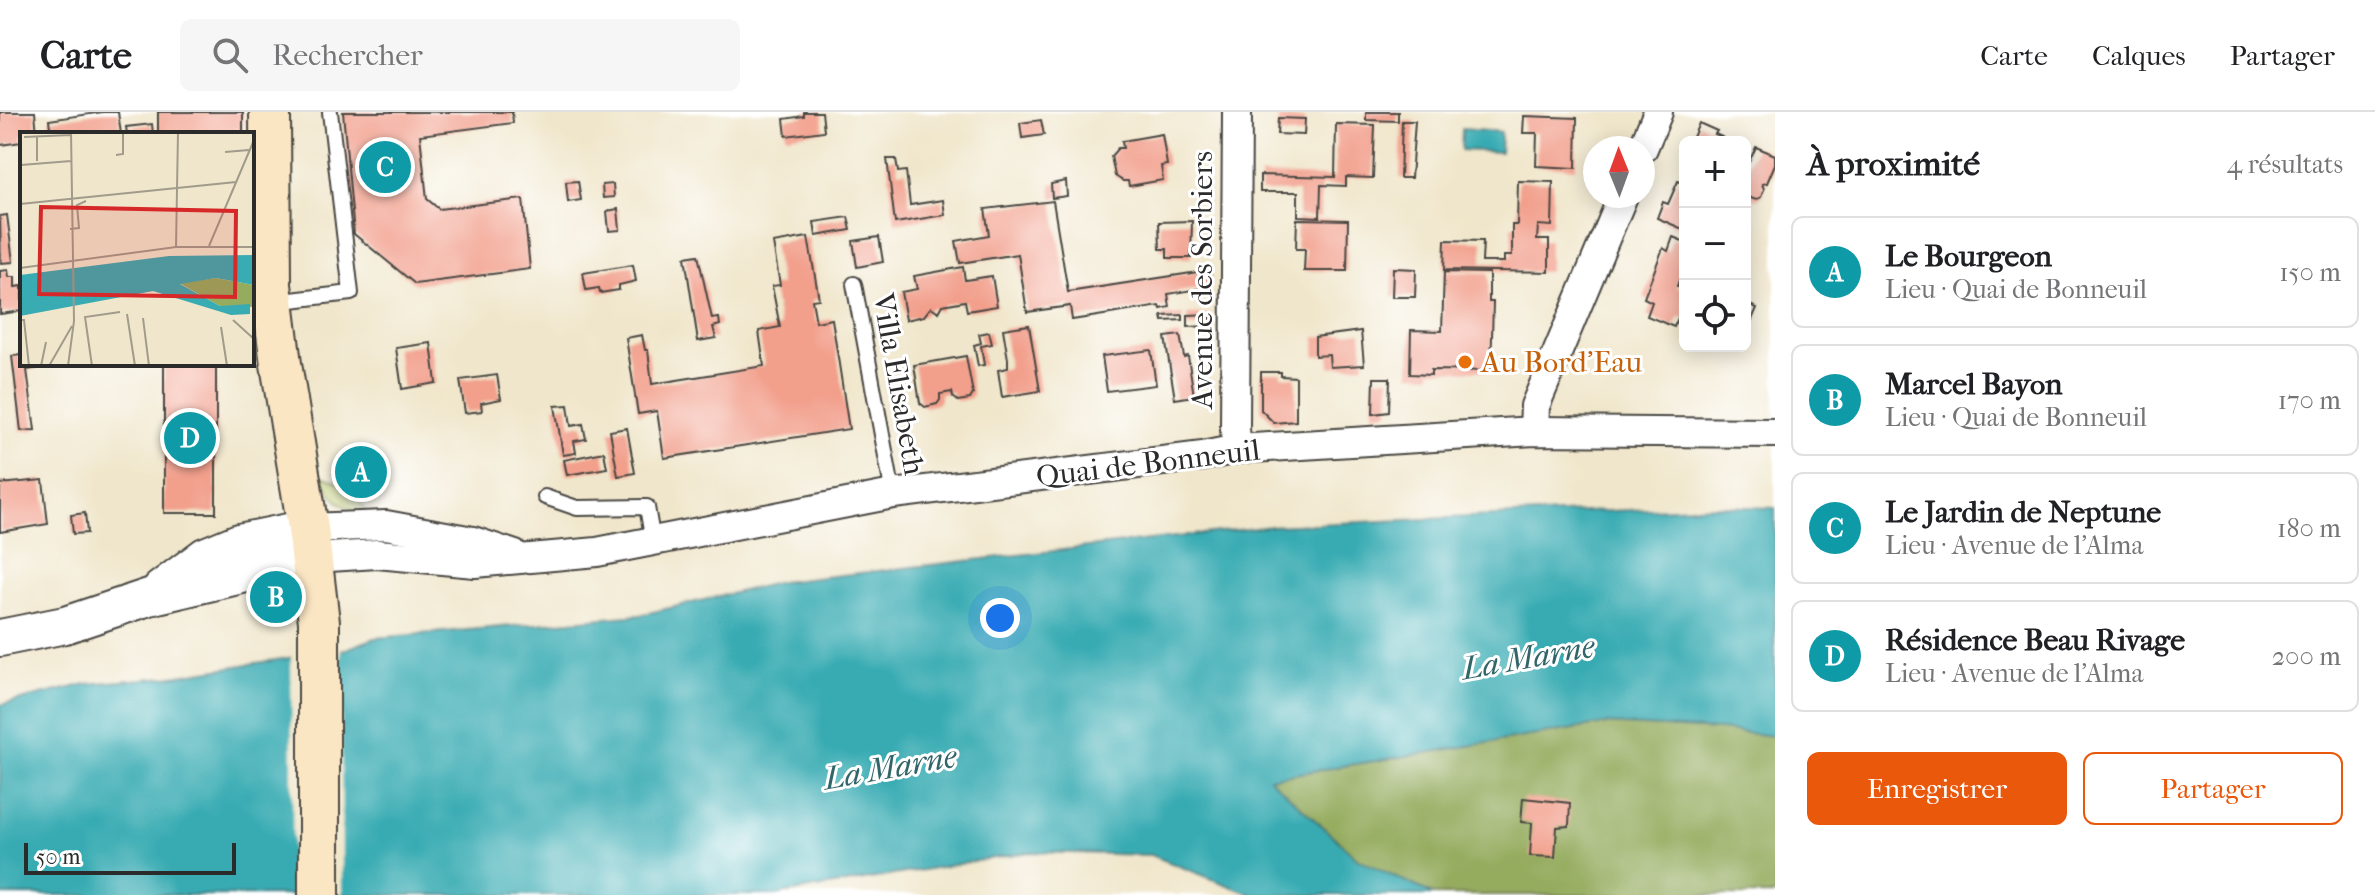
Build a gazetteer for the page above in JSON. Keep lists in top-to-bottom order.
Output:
{
  "streets": {
    "street": ["Avenue des Sorbiers", "Quai de Bonneuil"],
    "lane": ["Villa Elisabeth"]
  },
  "crossings": [
    ["Avenue des Sorbiers", "Quai de Bonneuil"],
    ["Villa Elisabeth", "Quai de Bonneuil"]
  ],
  "water": ["La Marne"],
  "places": ["Au Bord'Eau"],
  "scale_bar": "50 m",
  "north": "top",
  "page": {
    "header": "Carte",
    "search": "Rechercher",
    "nav": ["Carte", "Calques", "Partager"],
    "heading": ["À proximité", "4 résultats"],
    "map_buttons": ["+", "−"],
    "pins": [
      "C",
      "D",
      "A",
      "B"
    ],
    "list": [
      {
        "mark": "A",
        "name": "Le Bourgeon",
        "note": "Lieu · Quai de Bonneuil",
        "value": "150 m"
      },
      {
        "mark": "B",
        "name": "Marcel Bayon",
        "note": "Lieu · Quai de Bonneuil",
        "value": "170 m"
      },
      {
        "mark": "C",
        "name": "Le Jardin de Neptune",
        "note": "Lieu · Avenue de l'Alma",
        "value": "180 m"
      },
      {
        "mark": "D",
        "name": "Résidence Beau Rivage",
        "note": "Lieu · Avenue de l'Alma",
        "value": "200 m"
      }
    ],
    "buttons": ["Enregistrer", "Partager"],
    "scale": "50 m"
  }
}
